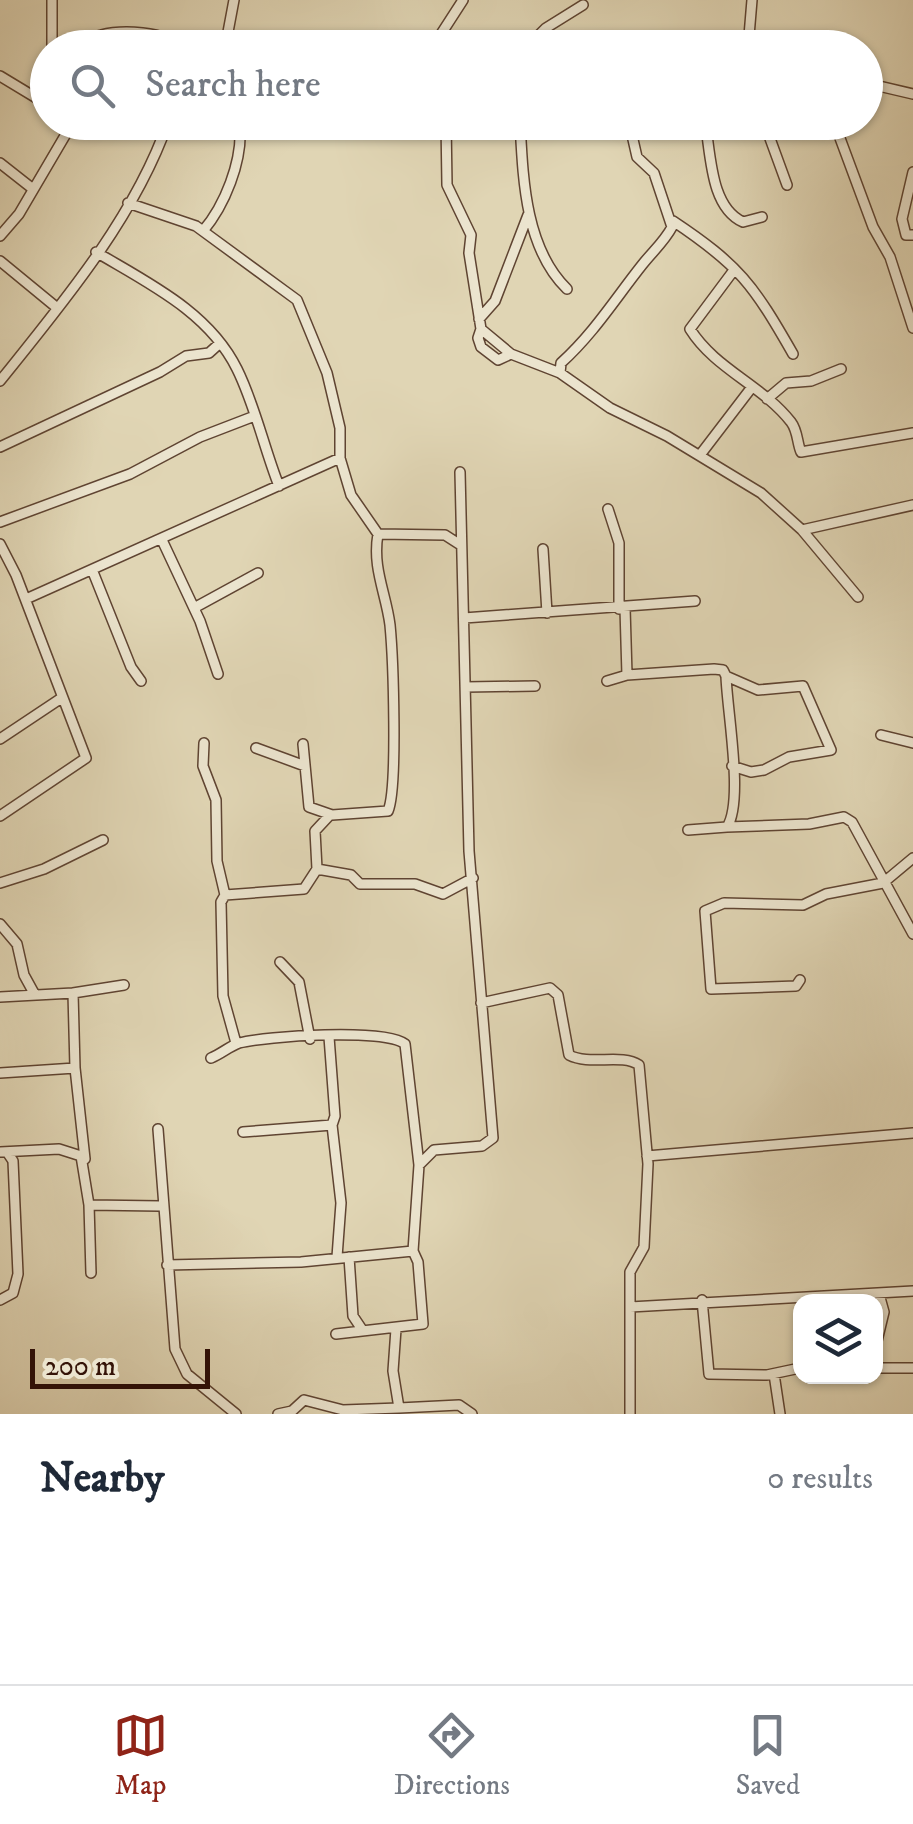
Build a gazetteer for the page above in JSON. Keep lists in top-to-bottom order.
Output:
{
  "scale_bar": "200 m",
  "page": {
    "search": "Search here",
    "scale": "200 m",
    "heading": ["Nearby", "0 results"],
    "nav": ["Map", "Directions", "Saved"]
  }
}
